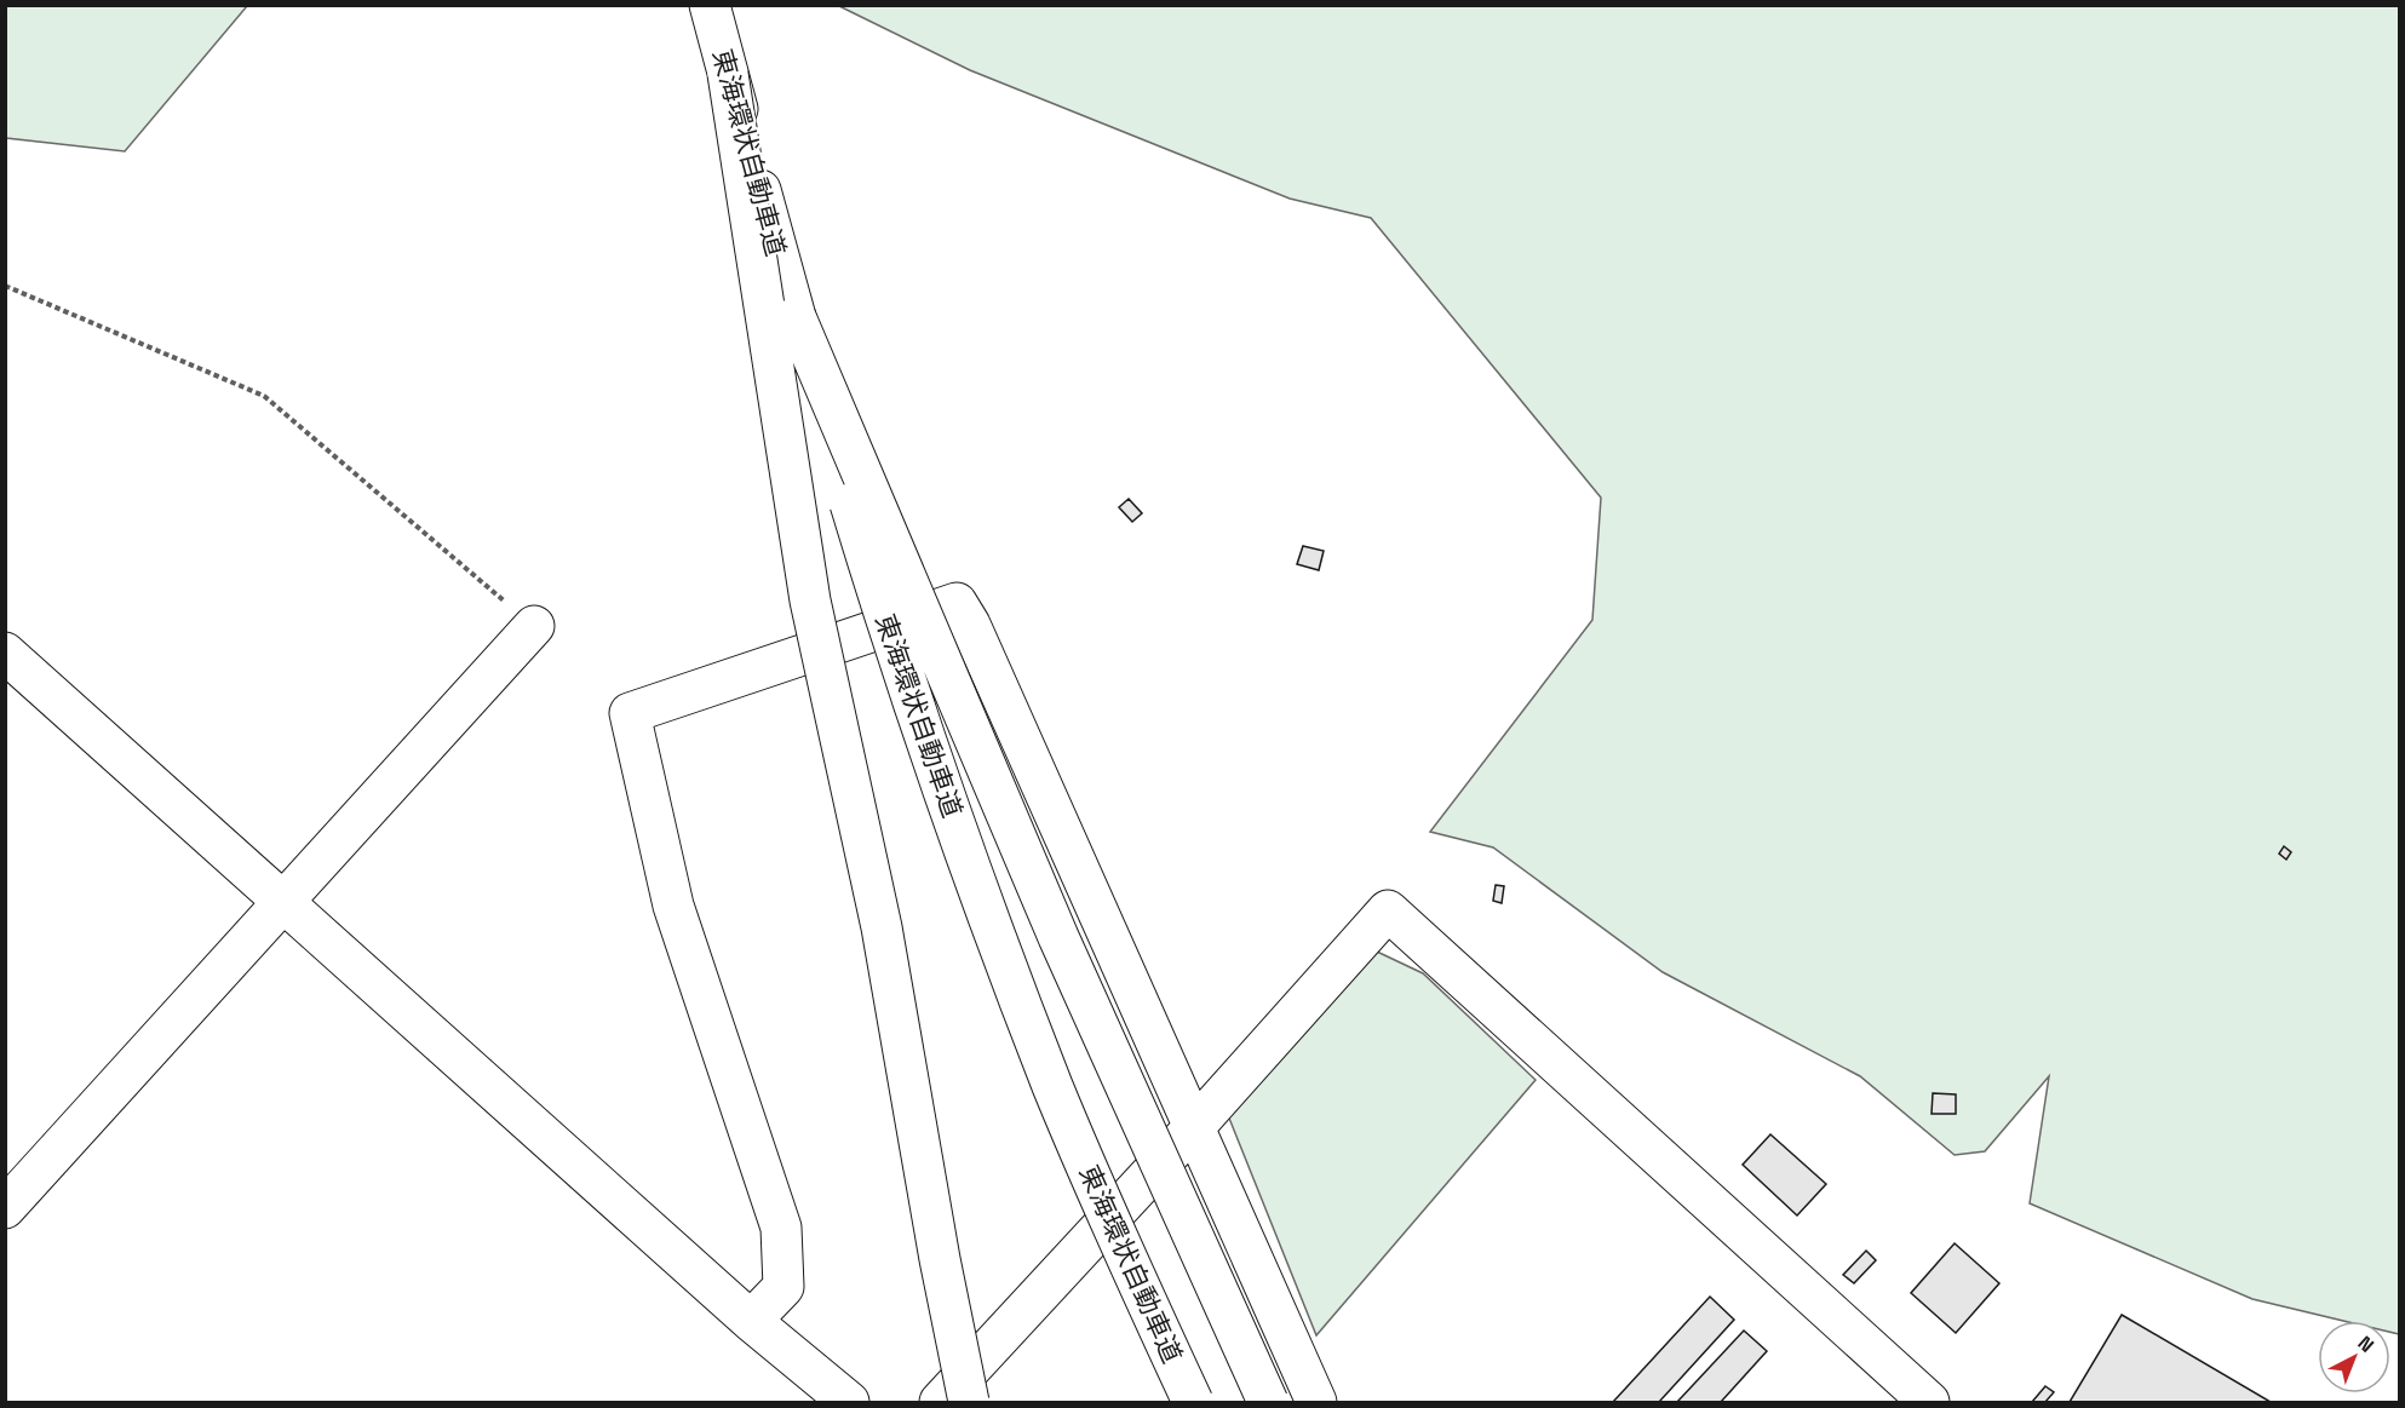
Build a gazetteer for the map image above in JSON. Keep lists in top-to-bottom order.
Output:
{
  "streets": {
    "main road": ["東海環状自動車道"]
  },
  "north": "top right"
}
